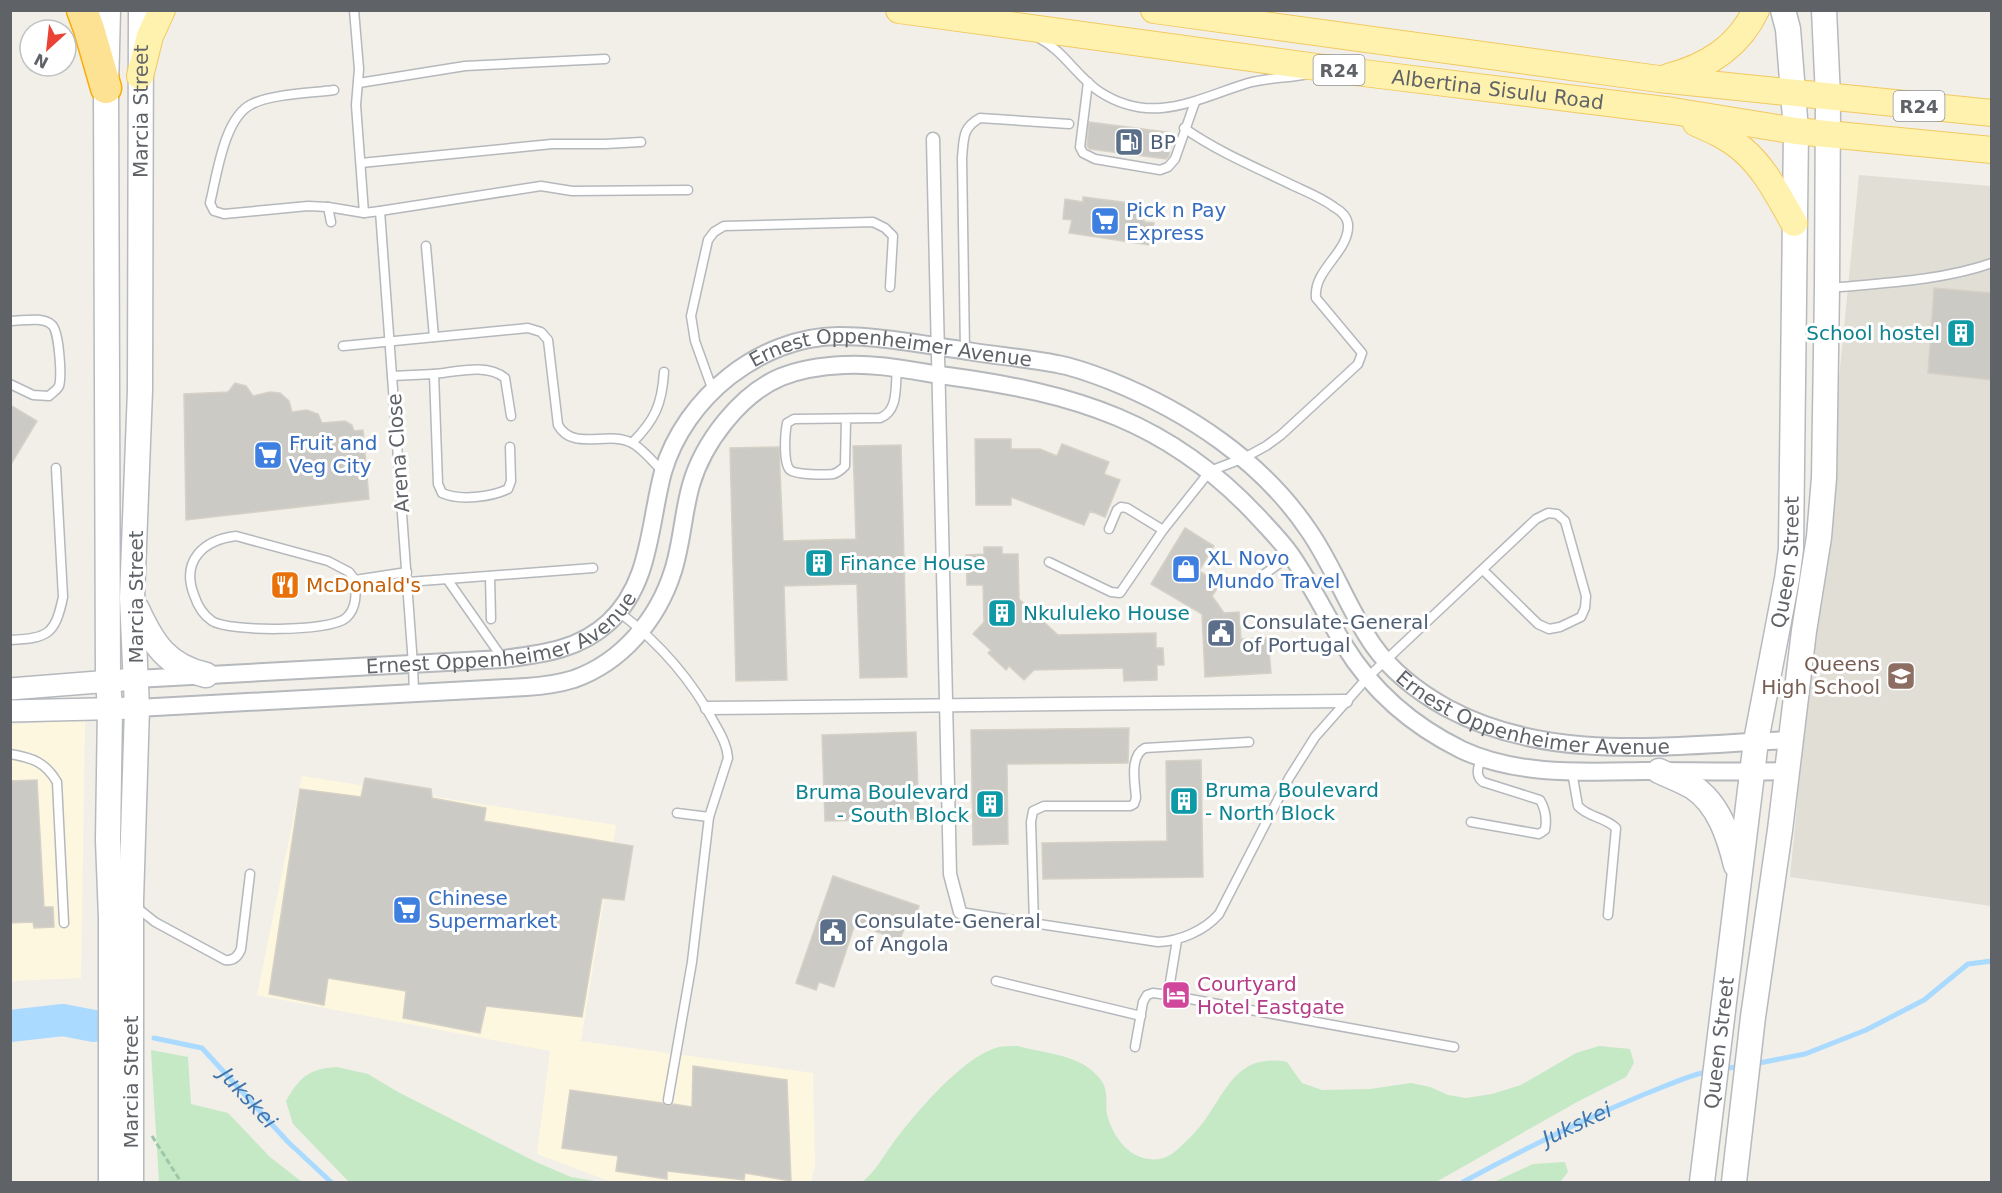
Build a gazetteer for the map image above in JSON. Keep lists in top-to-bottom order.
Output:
{
  "streets": {
    "main road": [
      "R24",
      "Albertina Sisulu Road",
      "Marcia Street",
      "Queen Street"
    ],
    "street": ["Ernest Oppenheimer Avenue"],
    "lane": ["Arena Close"]
  },
  "crossings": [
    ["Albertina Sisulu Road", "Queen Street"],
    ["Marcia Street", "Ernest Oppenheimer Avenue"],
    ["Ernest Oppenheimer Avenue", "Arena Close"],
    ["Ernest Oppenheimer Avenue", "Queen Street"]
  ],
  "water": ["Jukskei"],
  "places": {
    "fuel station": ["BP"],
    "supermarket": ["Pick n Pay Express", "Fruit and Veg City", "Chinese Supermarket"],
    "building": [
      "School hostel",
      "Finance House",
      "Nkululeko House",
      "Bruma Boulevard - North Block",
      "Bruma Boulevard - South Block"
    ],
    "shop": ["XL Novo Mundo Travel"],
    "restaurant": ["McDonald's"],
    "public building": ["Consulate-General of Portugal", "Consulate-General of Angola"],
    "school or university": ["Queens High School"],
    "hotel": ["Courtyard Hotel Eastgate"]
  },
  "north": "bottom left"
}
